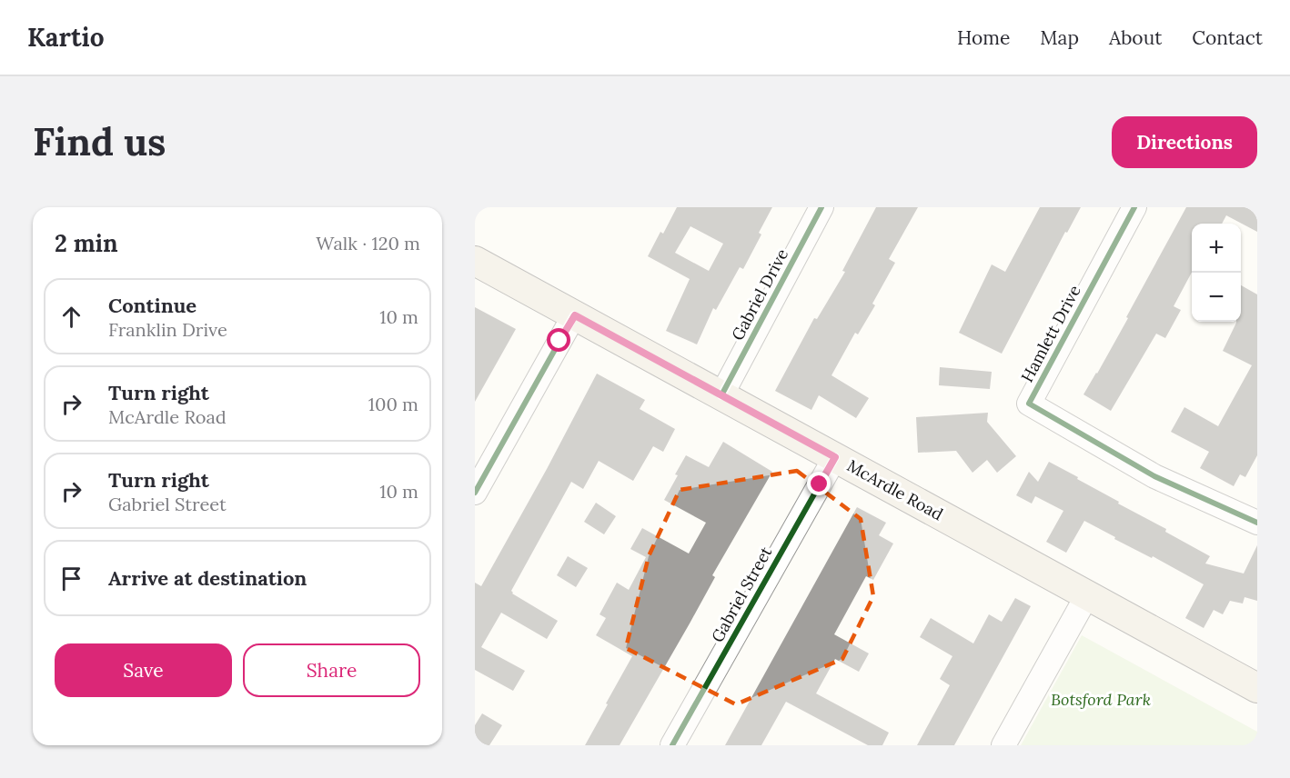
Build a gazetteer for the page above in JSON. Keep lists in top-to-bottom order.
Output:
{
  "streets": {
    "main road": ["McArdle Road"],
    "street": ["Gabriel Drive", "Hamlett Drive", "Gabriel Street"]
  },
  "crossings": [
    ["Gabriel Drive", "McArdle Road"],
    ["McArdle Road", "Gabriel Street"]
  ],
  "parks": ["Botsford Park"],
  "page": {
    "header": "Kartio",
    "nav": [
      "Home",
      "Map",
      "About",
      "Contact"
    ],
    "buttons": [
      "Directions",
      ["Save", "Share"]
    ],
    "title": "Find us",
    "heading": ["2 min", "Walk · 120 m"],
    "map_buttons": ["+", "−"],
    "list": [
      ["Continue", "Franklin Drive", "10 m"],
      ["Turn right", "McArdle Road", "100 m"],
      ["Turn right", "Gabriel Street", "10 m"],
      "Arrive at destination"
    ]
  }
}
